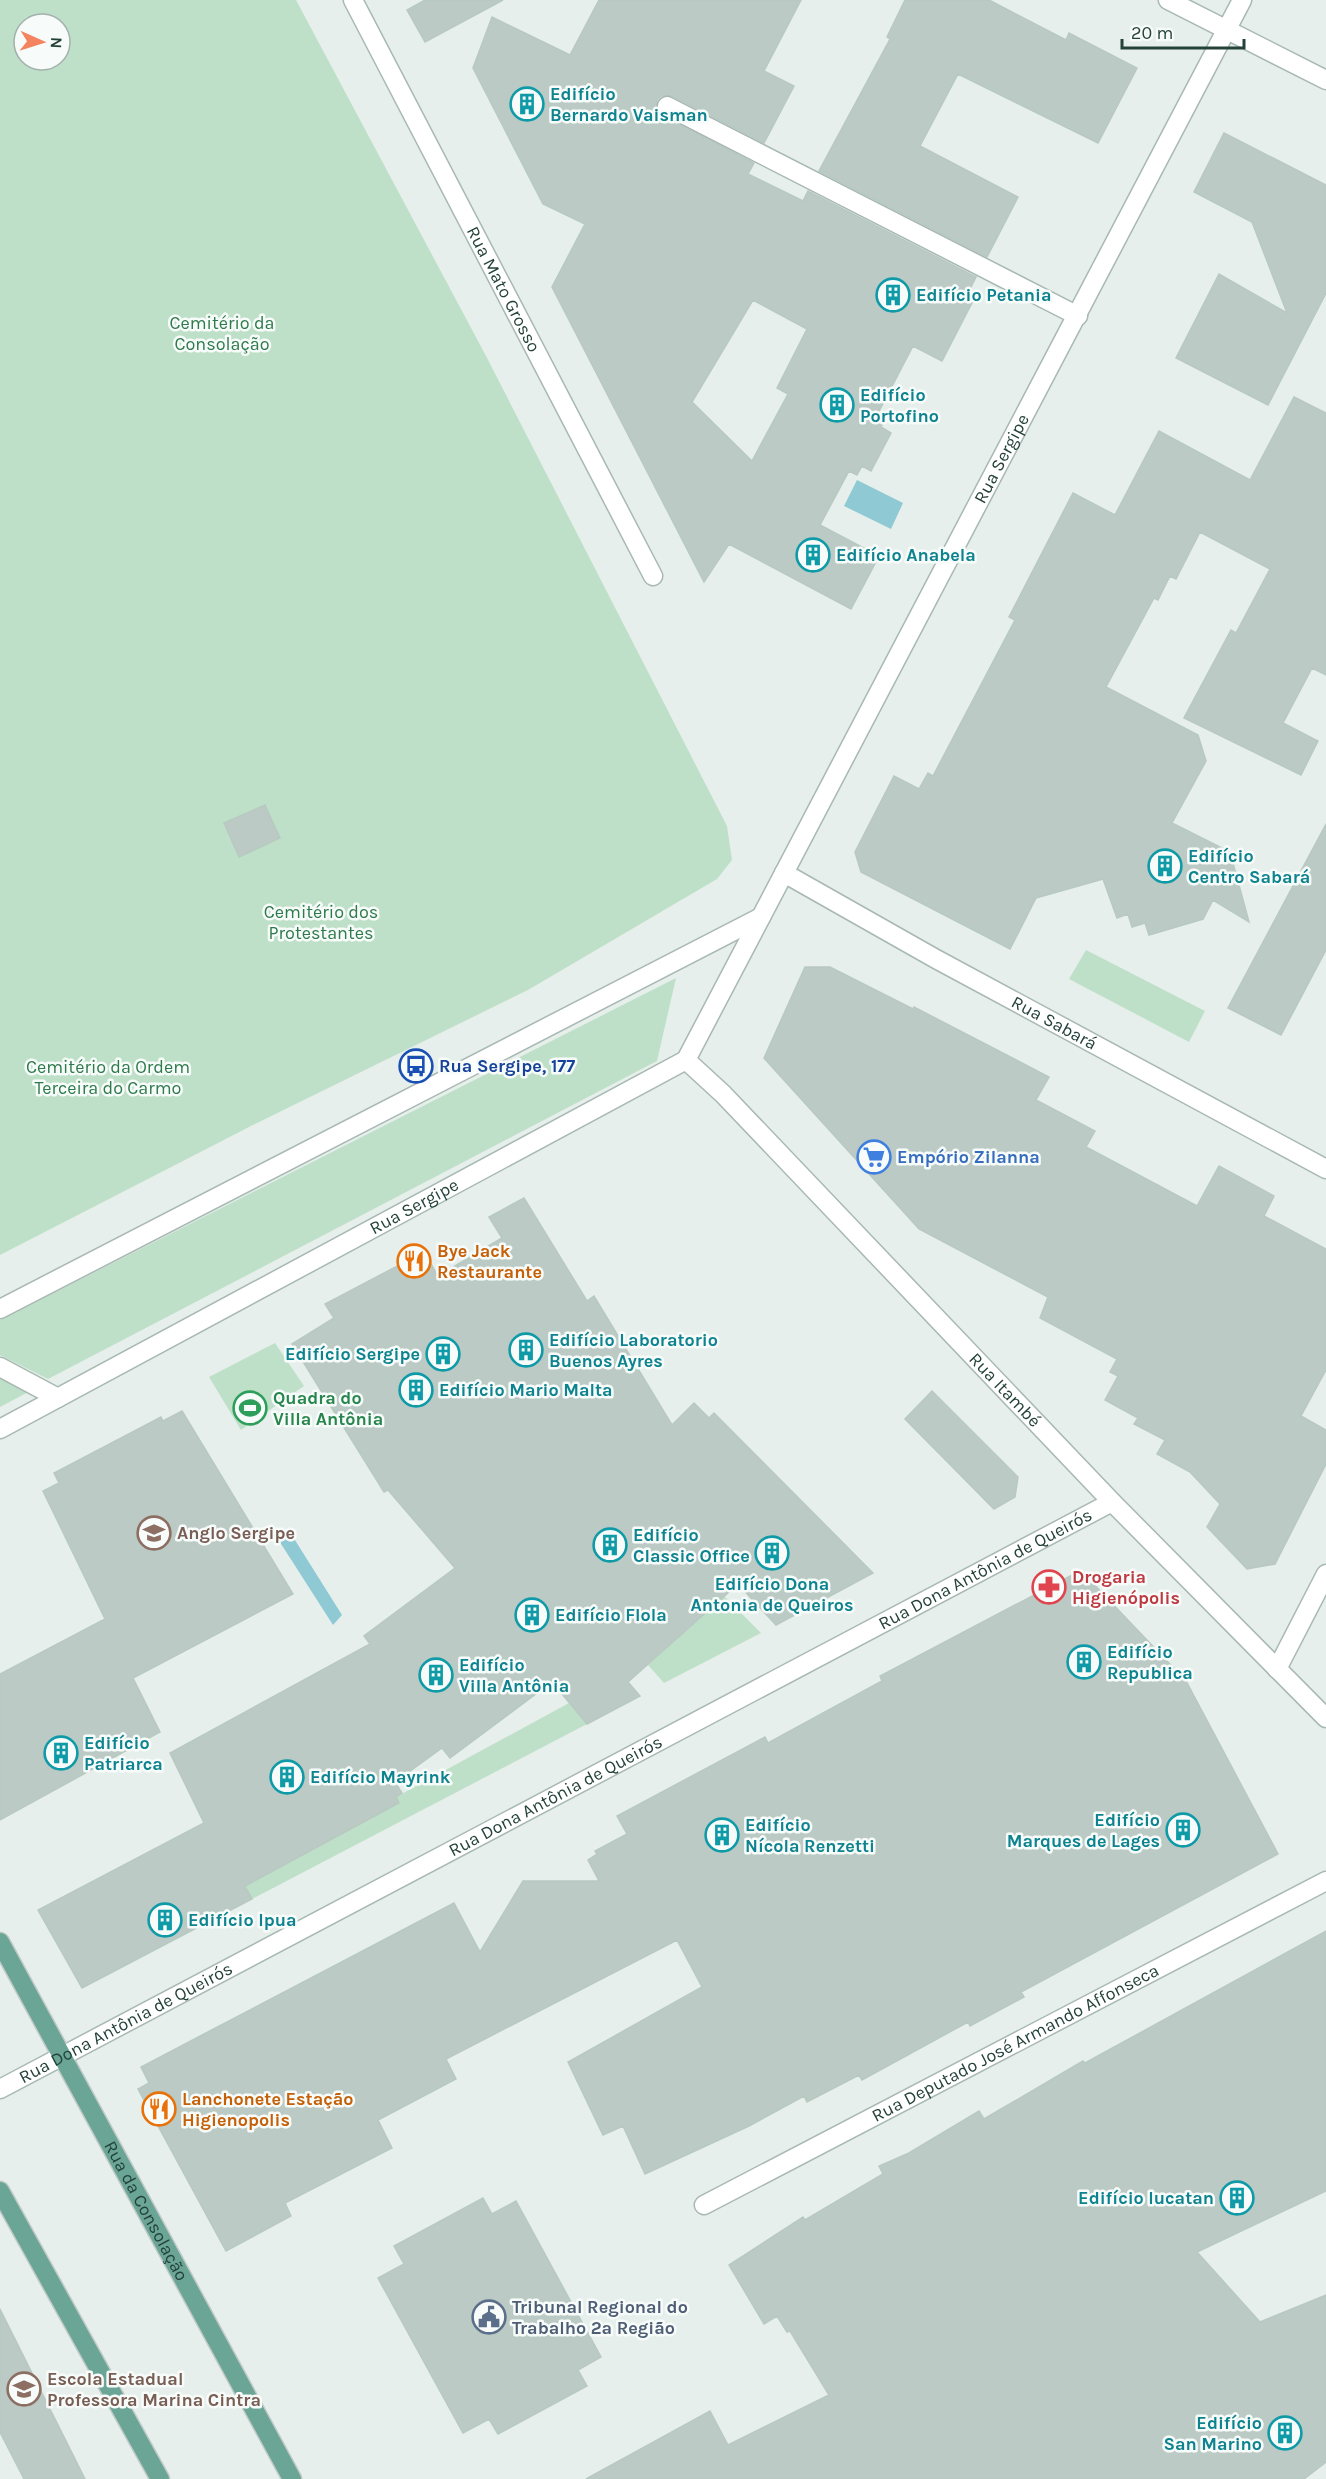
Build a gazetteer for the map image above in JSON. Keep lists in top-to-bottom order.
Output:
{
  "streets": {
    "main road": ["Rua da Consolação"],
    "street": [
      "Rua Mato Grosso",
      "Rua Sergipe",
      "Rua Sabará",
      "Rua Itambé",
      "Rua Dona Antônia de Queirós",
      "Rua Deputado José Armando Affonseca"
    ]
  },
  "crossings": [
    ["Rua Sergipe", "Rua Sabará"],
    ["Rua Sergipe", "Rua Itambé"],
    ["Rua Itambé", "Rua Dona Antônia de Queirós"],
    ["Rua Dona Antônia de Queirós", "Rua da Consolação"]
  ],
  "parks": ["Cemitério da Consolação", "Cemitério dos Protestantes", "Cemitério da Ordem Terceira do Carmo"],
  "places": {
    "building": [
      "Edifício Bernardo Vaisman",
      "Edifício Petania",
      "Edifício Portofino",
      "Edifício Anabela",
      "Edifício Centro Sabará",
      "Edifício Laboratorio Buenos Ayres",
      "Edifício Sergipe",
      "Edifício Mario Malta",
      "Edifício Classic Office",
      "Edifício Dona Antonia de Queiros",
      "Edifício Flola",
      "Edifício Republica",
      "Edifício Villa Antônia",
      "Edifício Patriarca",
      "Edifício Mayrink",
      "Edifício Marques de Lages",
      "Edifício Nícola Renzetti",
      "Edifício Ipua",
      "Edifício Iucatan",
      "Edifício San Marino"
    ],
    "bus stop": ["Rua Sergipe, 177"],
    "supermarket": ["Empório Zilanna"],
    "restaurant": ["Bye Jack Restaurante", "Lanchonete Estação Higienopolis"],
    "sports": ["Quadra do Villa Antônia"],
    "school or university": ["Anglo Sergipe", "Escola Estadual Professora Marina Cintra"],
    "pharmacy": ["Drogaria Higienópolis"],
    "public building": ["Tribunal Regional do Trabalho 2ª Região"]
  },
  "scale_bar": "20 m",
  "north": "right"
}
